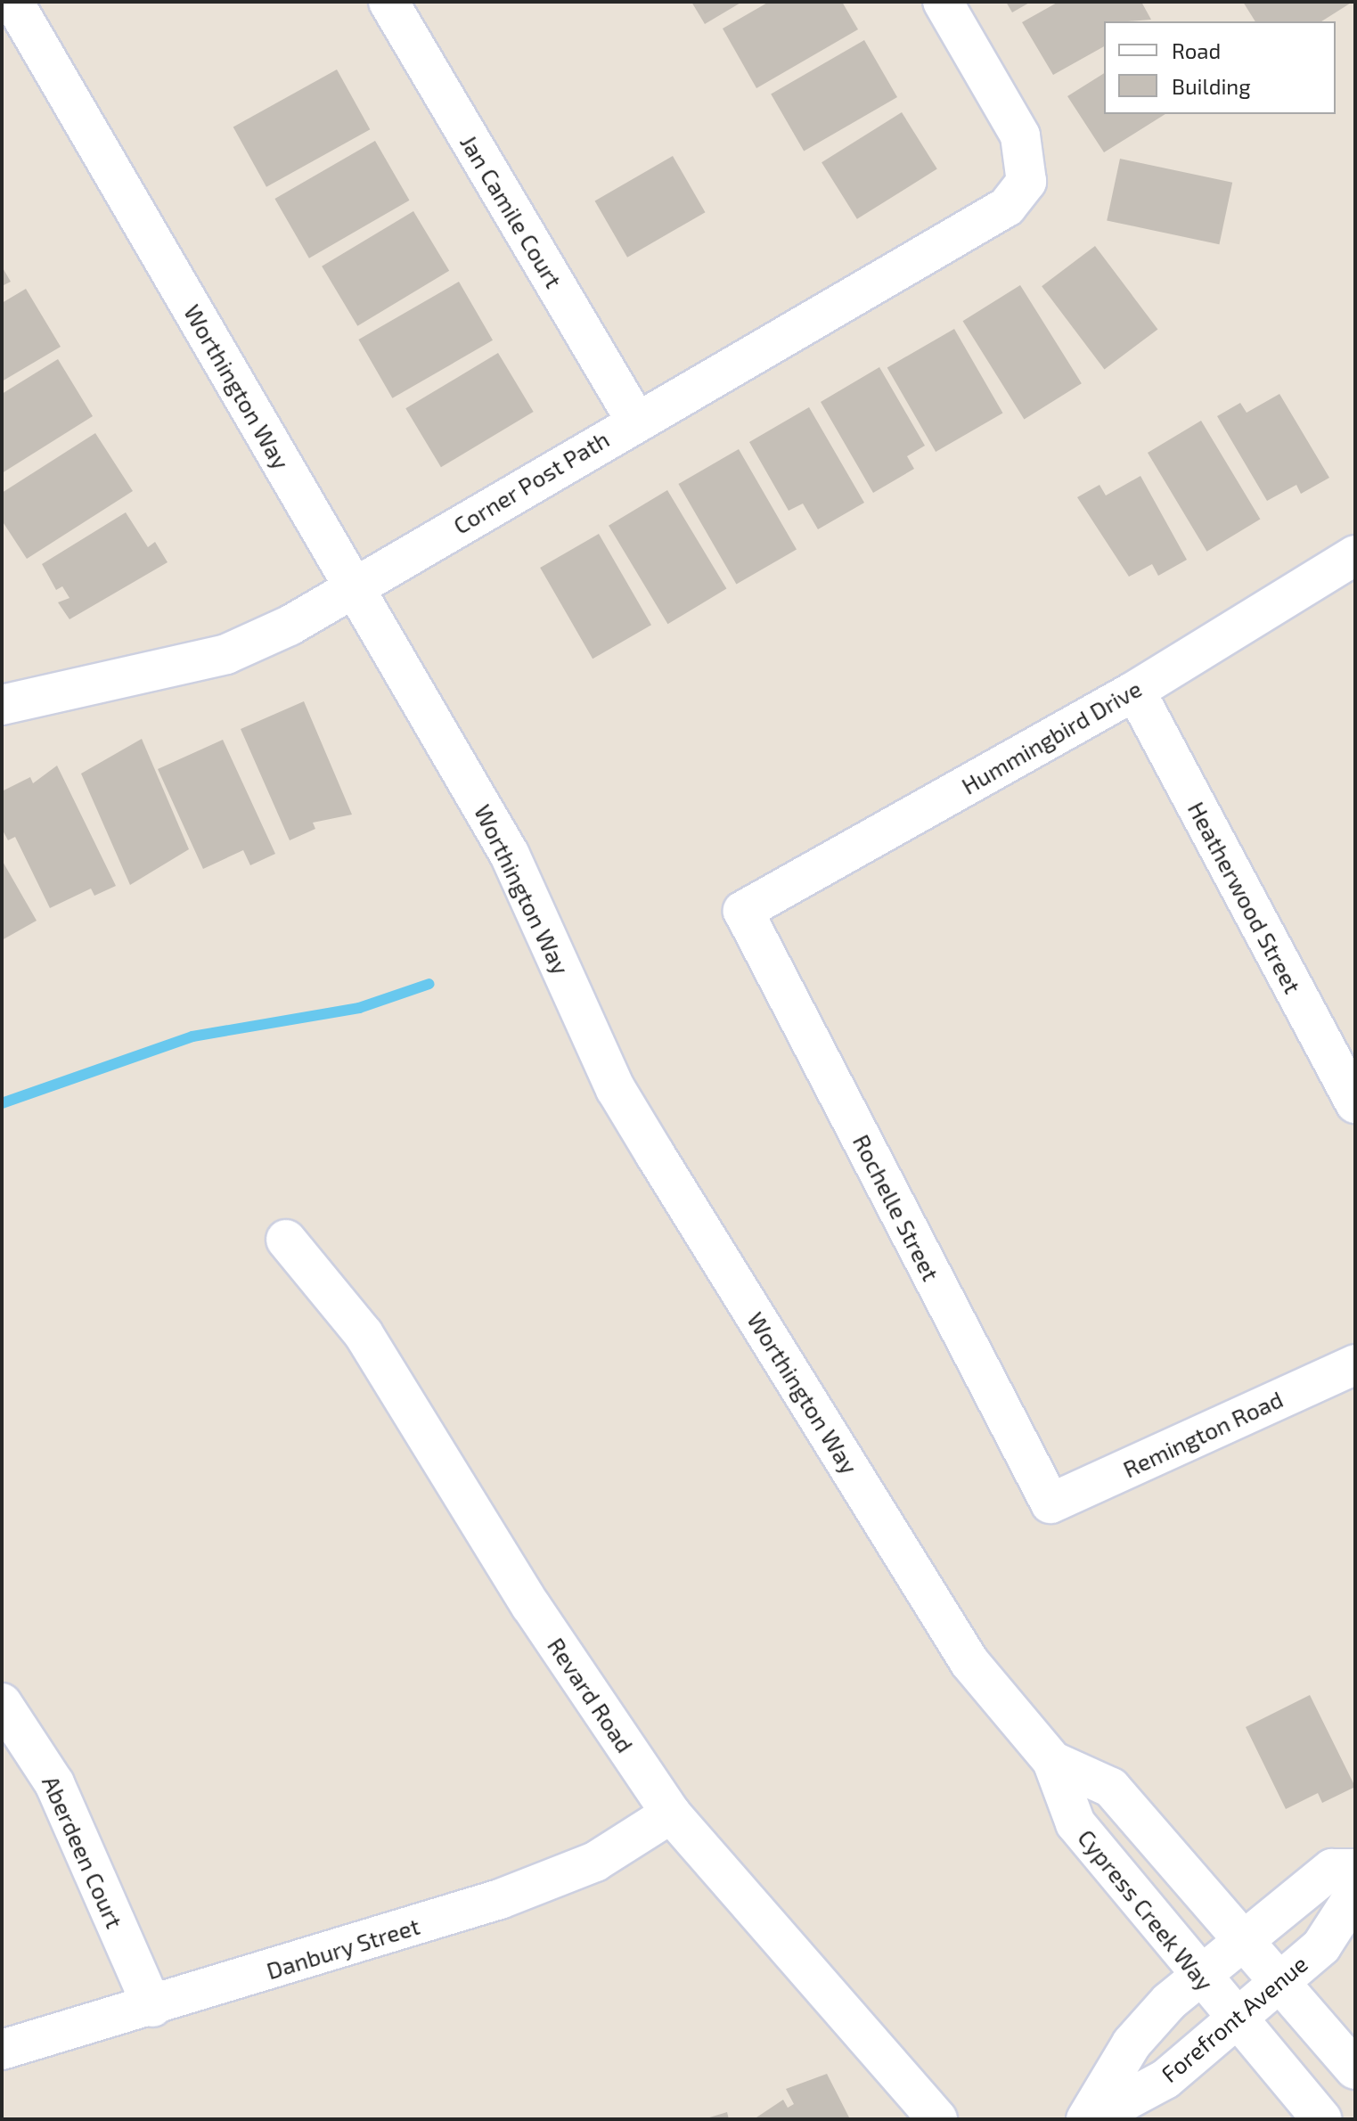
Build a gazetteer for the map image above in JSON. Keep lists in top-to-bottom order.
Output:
{
  "streets": {
    "street": [
      "Jan Camile Court",
      "Worthington Way",
      "Corner Post Path",
      "Hummingbird Drive",
      "Heatherwood Street",
      "Rochelle Street",
      "Remington Road",
      "Revard Road",
      "Aberdeen Court",
      "Cypress Creek Way",
      "Danbury Street",
      "Forefront Avenue"
    ]
  },
  "crossings": [
    ["Jan Camile Court", "Corner Post Path"],
    ["Worthington Way", "Corner Post Path"],
    ["Worthington Way", "Cypress Creek Way"],
    ["Hummingbird Drive", "Heatherwood Street"],
    ["Hummingbird Drive", "Rochelle Street"],
    ["Rochelle Street", "Remington Road"],
    ["Revard Road", "Danbury Street"],
    ["Aberdeen Court", "Danbury Street"],
    ["Cypress Creek Way", "Forefront Avenue"]
  ],
  "legend": ["Road", "Building"]
}
